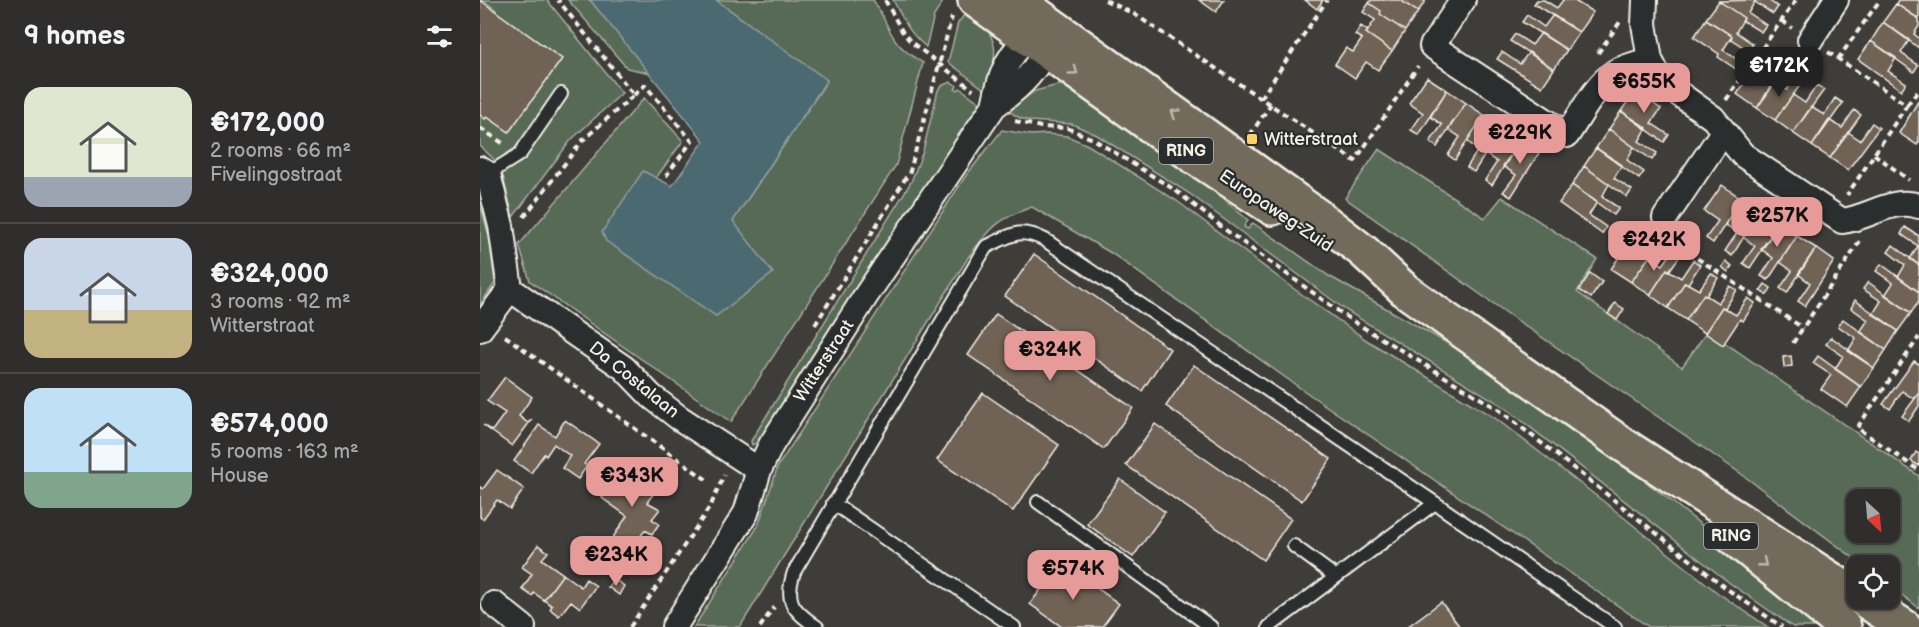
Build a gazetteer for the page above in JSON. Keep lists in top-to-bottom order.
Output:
{
  "streets": {
    "main road": ["RING", "Europaweg-Zuid"],
    "street": ["Witterstraat", "Da Costalaan"]
  },
  "crossings": [
    ["Europaweg-Zuid", "Witterstraat"],
    ["Witterstraat", "Da Costalaan"]
  ],
  "places": {
    "transit": ["Witterstraat"]
  },
  "north": "bottom right",
  "page": {
    "heading": "9 homes",
    "price": [
      "€172K",
      "€655K",
      "€229K",
      "€257K",
      "€242K",
      "€324K",
      "€343K",
      "€234K",
      "€574K"
    ],
    "list": [
      {
        "name": "€172,000",
        "note": "2 rooms · 66 m² · Fivelingostraat"
      },
      {
        "name": "€324,000",
        "note": "3 rooms · 92 m² · Witterstraat"
      },
      {
        "name": "€574,000",
        "note": "5 rooms · 163 m² · House"
      }
    ]
  }
}
